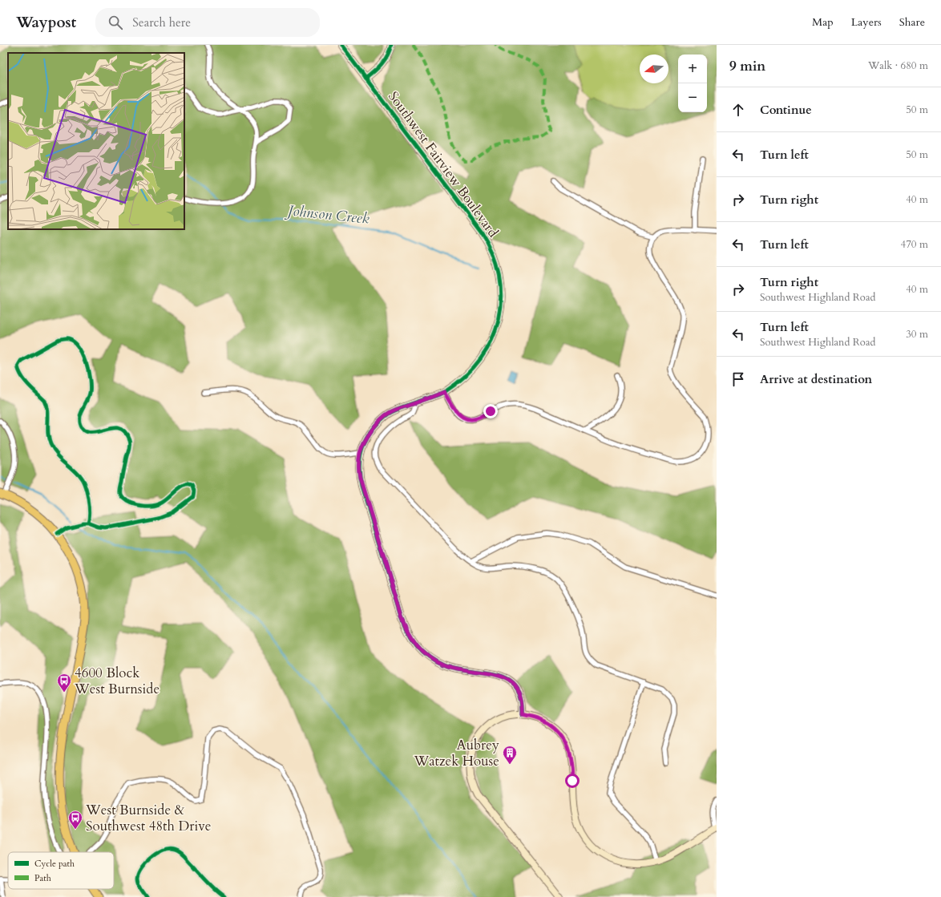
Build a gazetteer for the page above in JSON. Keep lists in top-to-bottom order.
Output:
{
  "streets": {
    "street": ["Southwest Fairview Boulevard"]
  },
  "water": ["Johnson Creek"],
  "places": {
    "bus stop": ["4600 Block West Burnside", "West Burnside & Southwest 48th Drive"],
    "building": ["Aubrey Watzek House"]
  },
  "legend": ["Cycle path", "Path"],
  "north": "left",
  "page": {
    "header": "Waypost",
    "search": "Search here",
    "nav": ["Map", "Layers", "Share"],
    "heading": ["9 min", "Walk · 680 m"],
    "map_buttons": ["+", "−"],
    "list": [
      ["Continue", "50 m"],
      ["Turn left", "50 m"],
      ["Turn right", "40 m"],
      ["Turn left", "470 m"],
      ["Turn right", "Southwest Highland Road", "40 m"],
      ["Turn left", "Southwest Highland Road", "30 m"],
      "Arrive at destination"
    ]
  }
}
